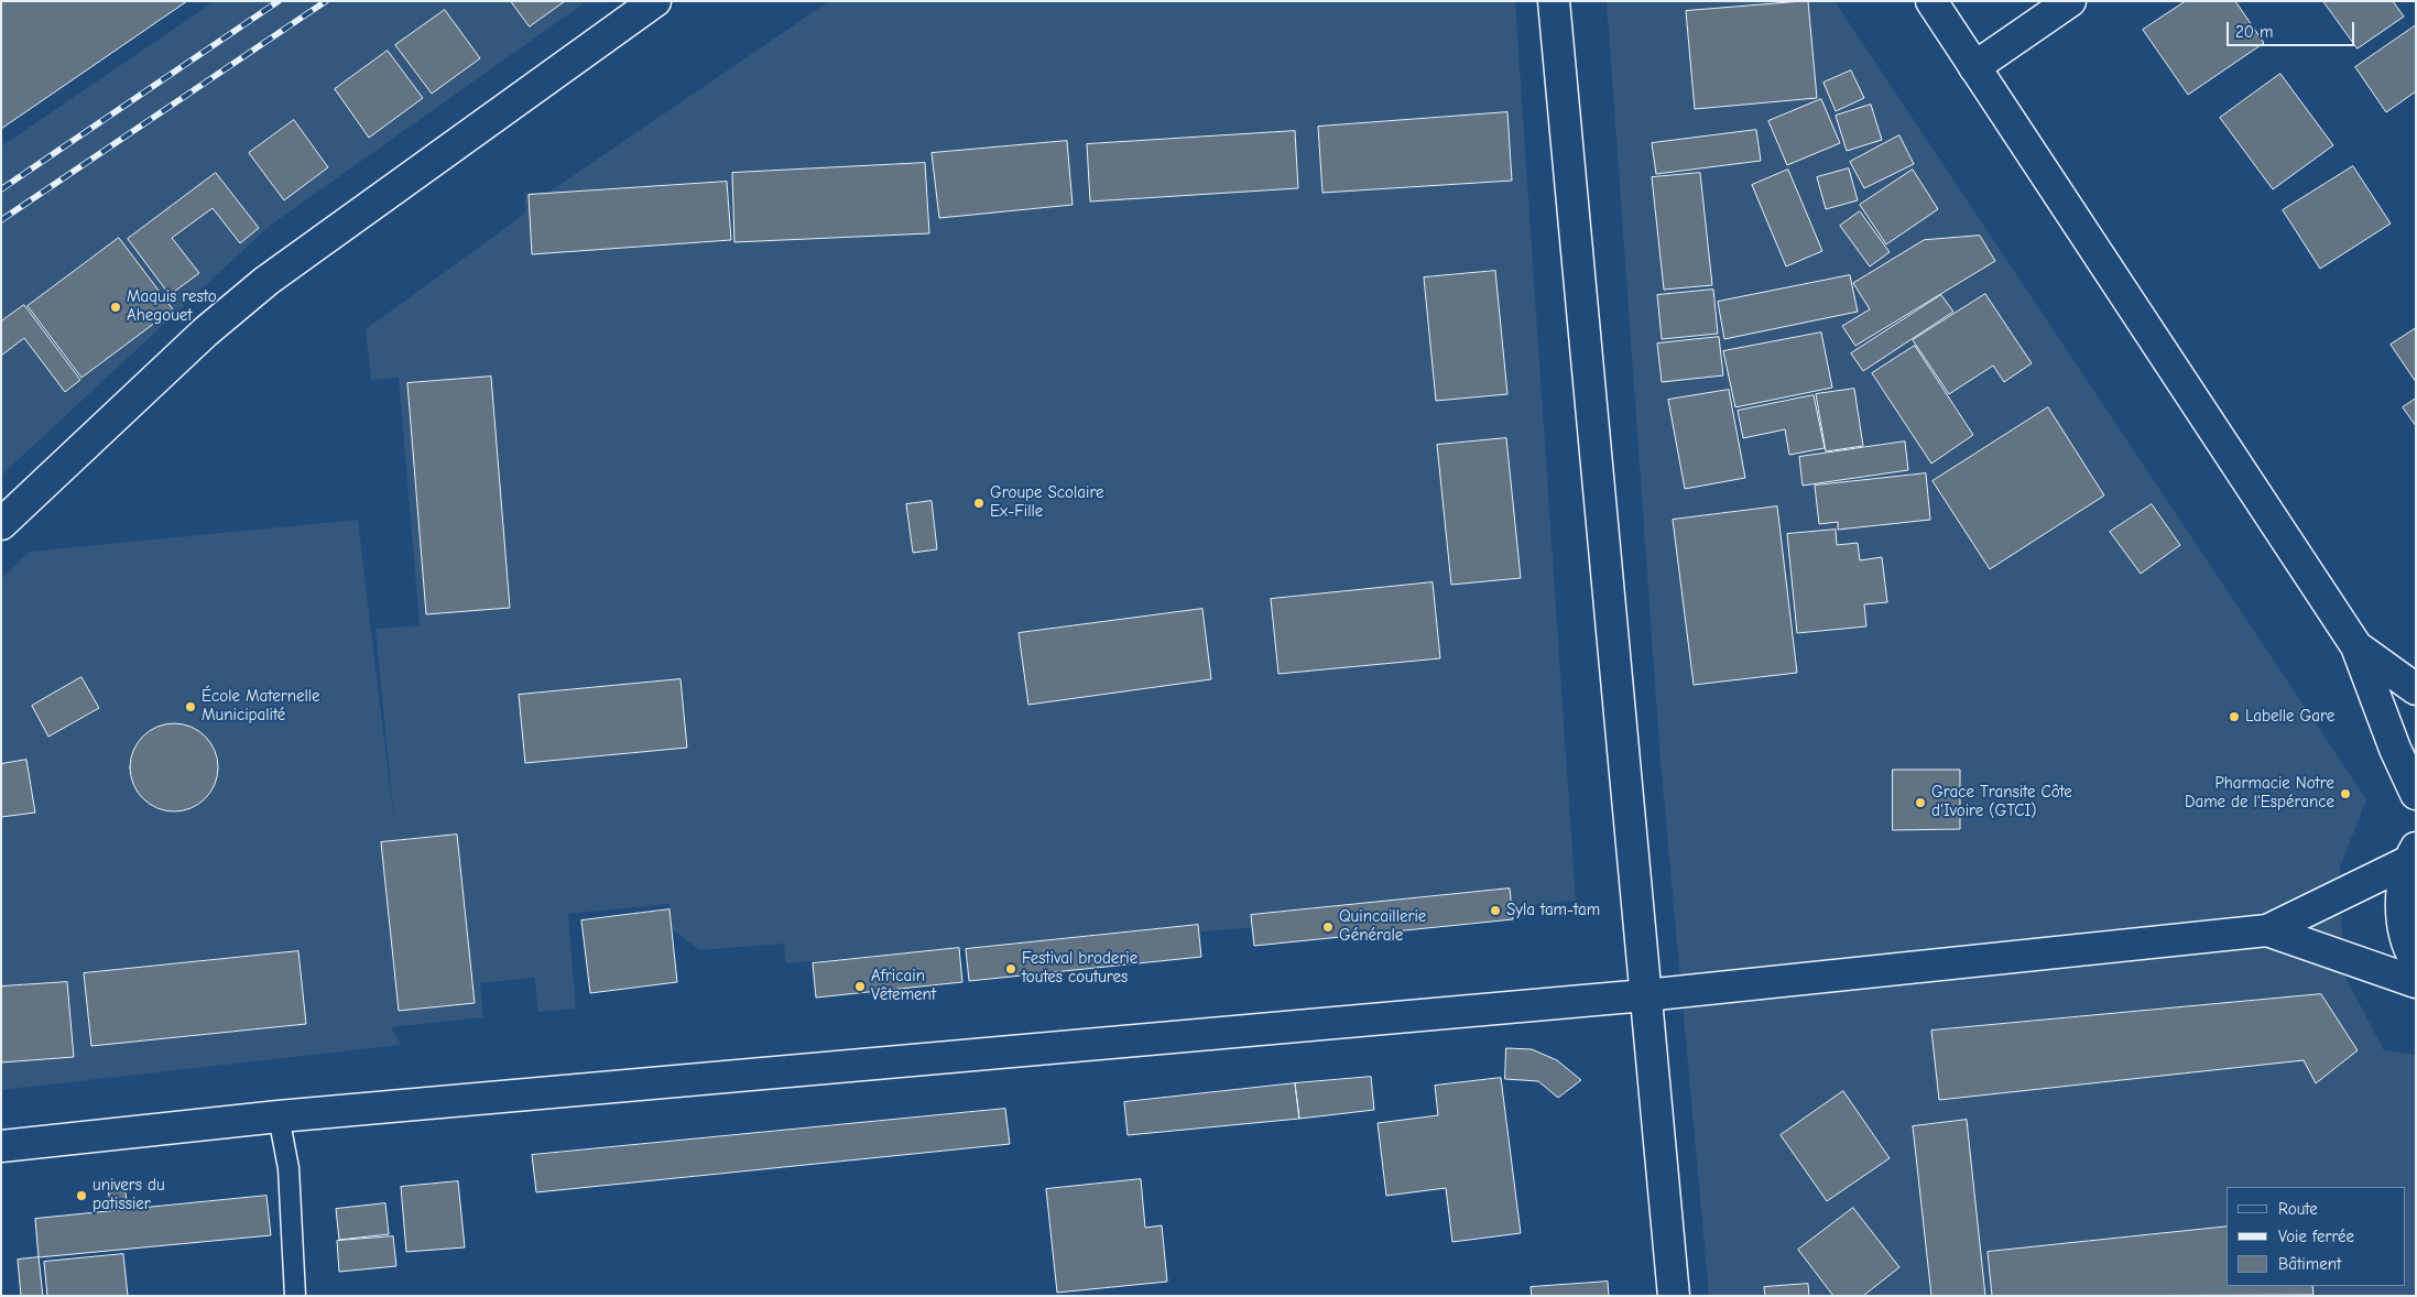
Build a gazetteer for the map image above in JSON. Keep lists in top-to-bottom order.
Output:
{
  "places": [
    "Maquis resto Ahegouet",
    "Groupe Scolaire Ex-Fille",
    "École Maternelle Municipalité",
    "Labelle Gare",
    "Pharmacie Notre Dame de l'Espérance",
    "Grace Transite Côte d'Ivoire (GTCI)",
    "Syla tam-tam",
    "Quincaillerie Générale",
    "Festival broderie toutes coutures",
    "Africain Vêtement",
    "univers du patissier"
  ],
  "legend": ["Route", "Voie ferrée", "Bâtiment"],
  "scale_bar": "20 m"
}
